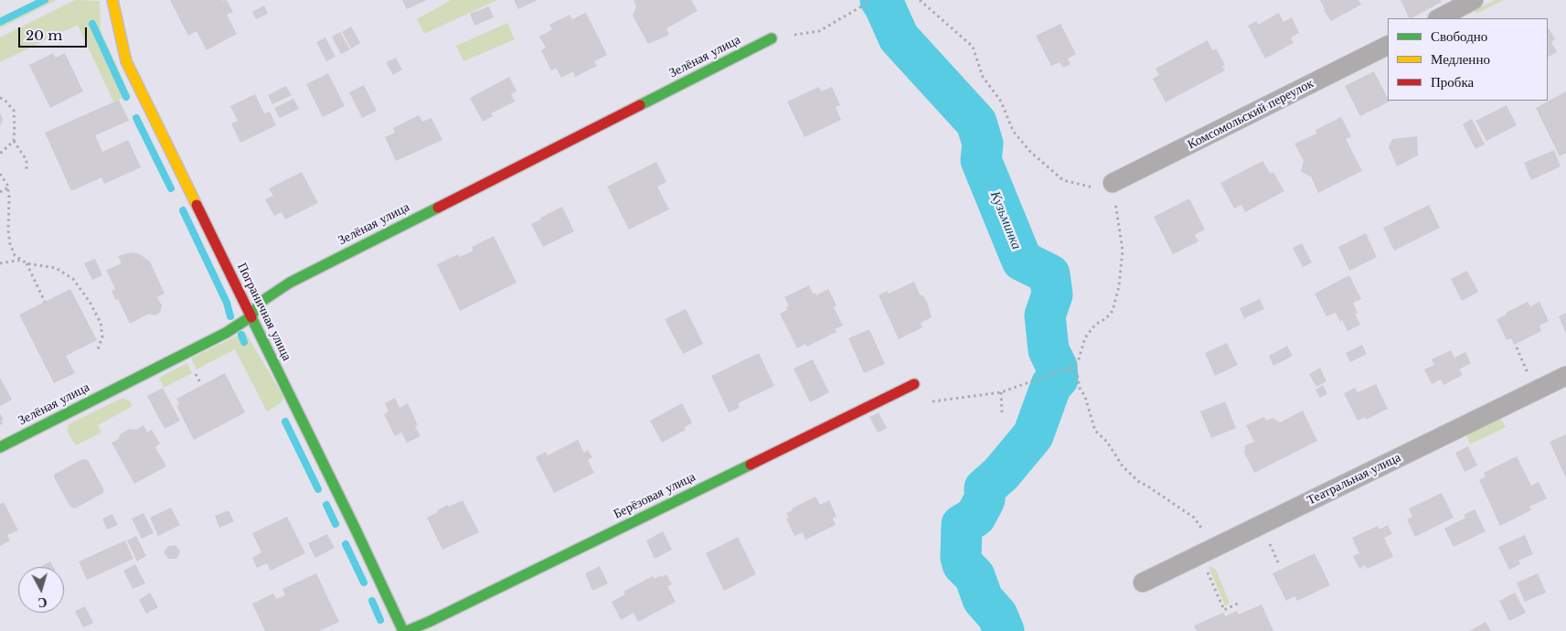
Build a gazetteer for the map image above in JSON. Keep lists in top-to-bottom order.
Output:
{
  "streets": {
    "street": [
      "Зелёная улица",
      "Комсомольский переулок",
      "Пограничная улица",
      "Театральная улица",
      "Берёзовая улица"
    ]
  },
  "crossings": [
    ["Зелёная улица", "Пограничная улица"]
  ],
  "water": ["Кузьминка"],
  "legend": ["Свободно", "Медленно", "Пробка"],
  "scale_bar": "20 m",
  "north": "bottom"
}
